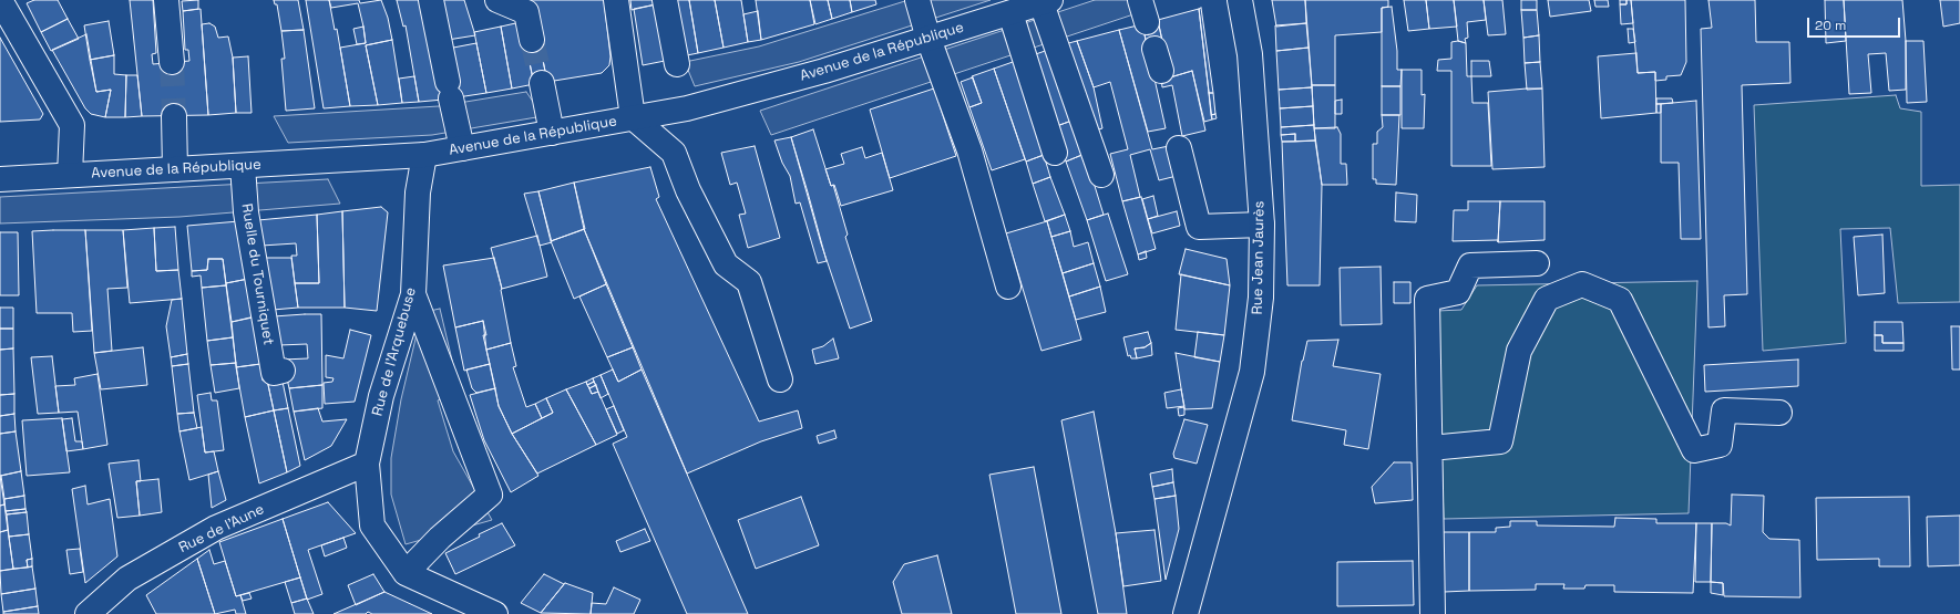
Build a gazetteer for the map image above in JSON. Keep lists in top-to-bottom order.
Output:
{
  "streets": {
    "main road": [
      "Avenue de la République",
      "Rue Jean Jaurès",
      "Ruelle du Tourniquet",
      "Rue de l'Arquebuse",
      "Rue de l'Aune"
    ]
  },
  "crossings": [
    ["Avenue de la République", "Ruelle du Tourniquet"],
    ["Avenue de la République", "Rue de l'Arquebuse"],
    ["Rue de l'Arquebuse", "Rue de l'Aune"]
  ],
  "scale_bar": "20 m"
}
